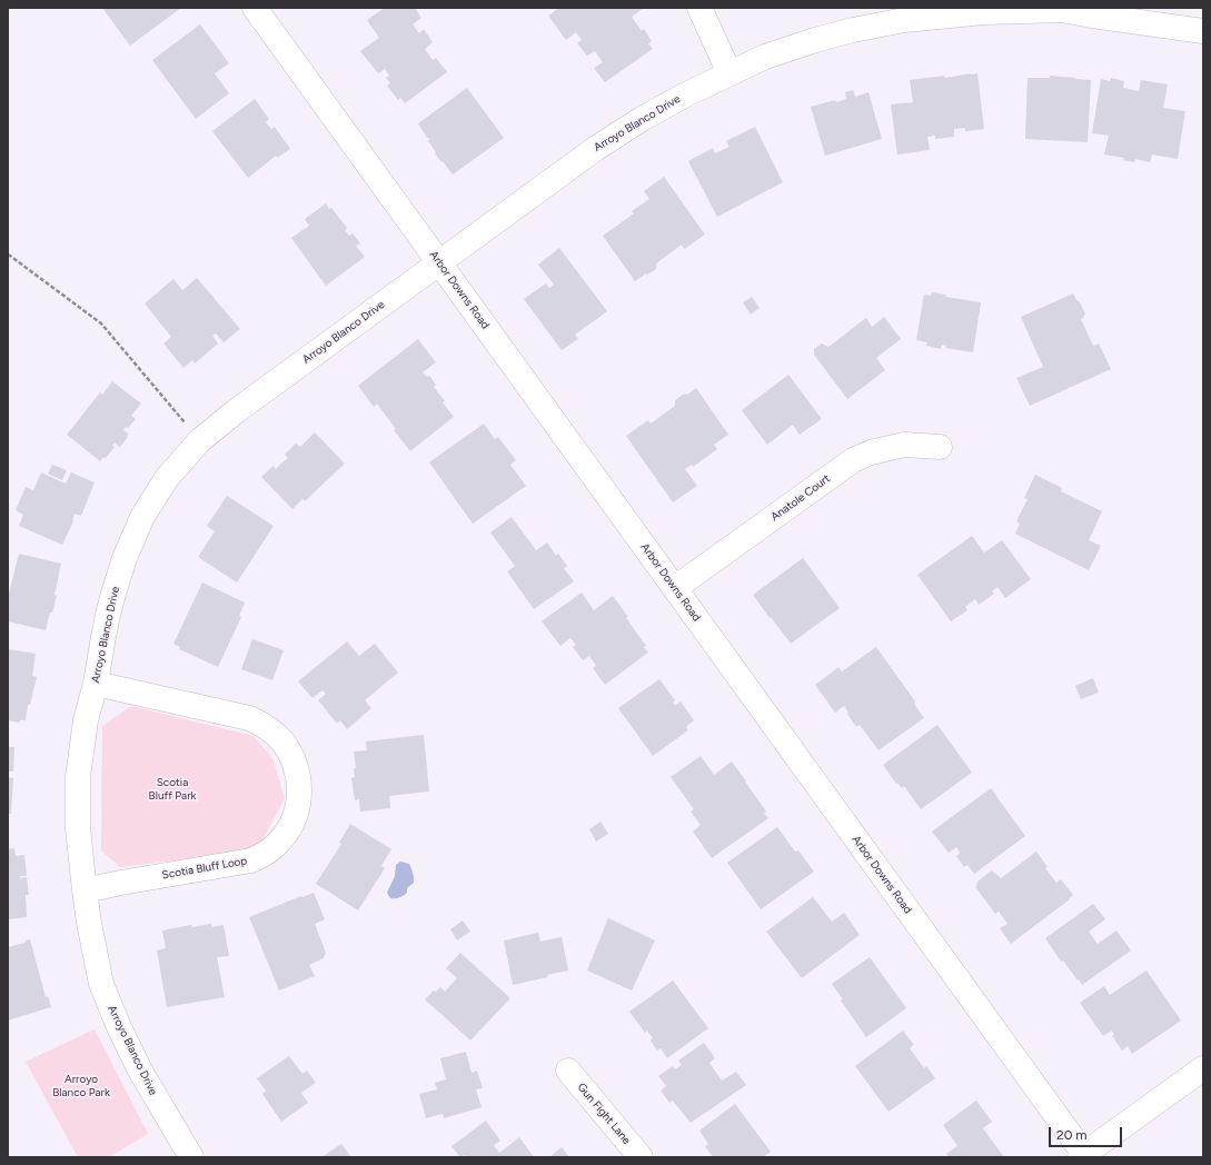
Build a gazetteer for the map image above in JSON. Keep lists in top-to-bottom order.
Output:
{
  "streets": {
    "street": [
      "Arroyo Blanco Drive",
      "Arbor Downs Road",
      "Anatole Court",
      "Scotia Bluff Loop",
      "Gun Fight Lane"
    ]
  },
  "crossings": [
    ["Arroyo Blanco Drive", "Arbor Downs Road"],
    ["Arroyo Blanco Drive", "Scotia Bluff Loop"],
    ["Arbor Downs Road", "Anatole Court"]
  ],
  "parks": ["Scotia Bluff Park", "Arroyo Blanco Park"],
  "scale_bar": "20 m"
}
